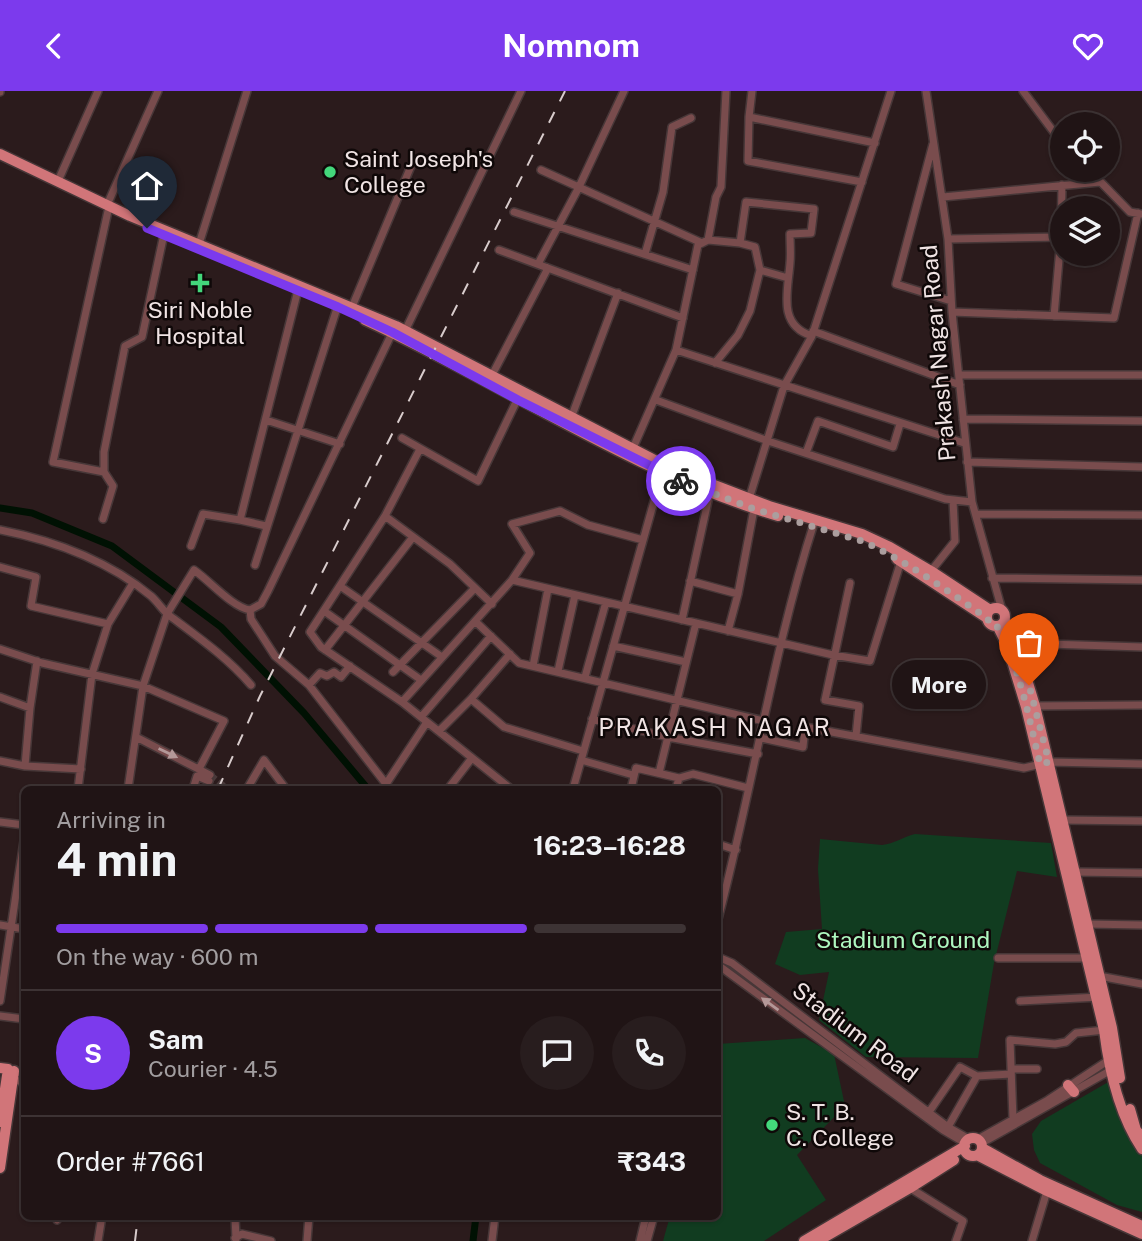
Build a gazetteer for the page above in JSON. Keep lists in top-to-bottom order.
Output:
{
  "streets": {
    "street": ["Prakash Nagar Road", "Stadium Road"]
  },
  "districts": ["PRAKASH NAGAR"],
  "parks": ["Stadium Ground"],
  "places": {
    "other": ["Saint Joseph's College", "More", "S. T. B. C. College"],
    "health": ["Siri Noble Hospital"]
  },
  "page": {
    "header": "Nomnom",
    "bubble": "More",
    "heading": ["4 min", "Arriving in", "16:23–16:28"],
    "panel": [
      "Sam",
      "Courier · 4.5",
      "Order #7661",
      "₹343"
    ],
    "bar": "On the way · 600 m",
    "round": "S"
  }
}
